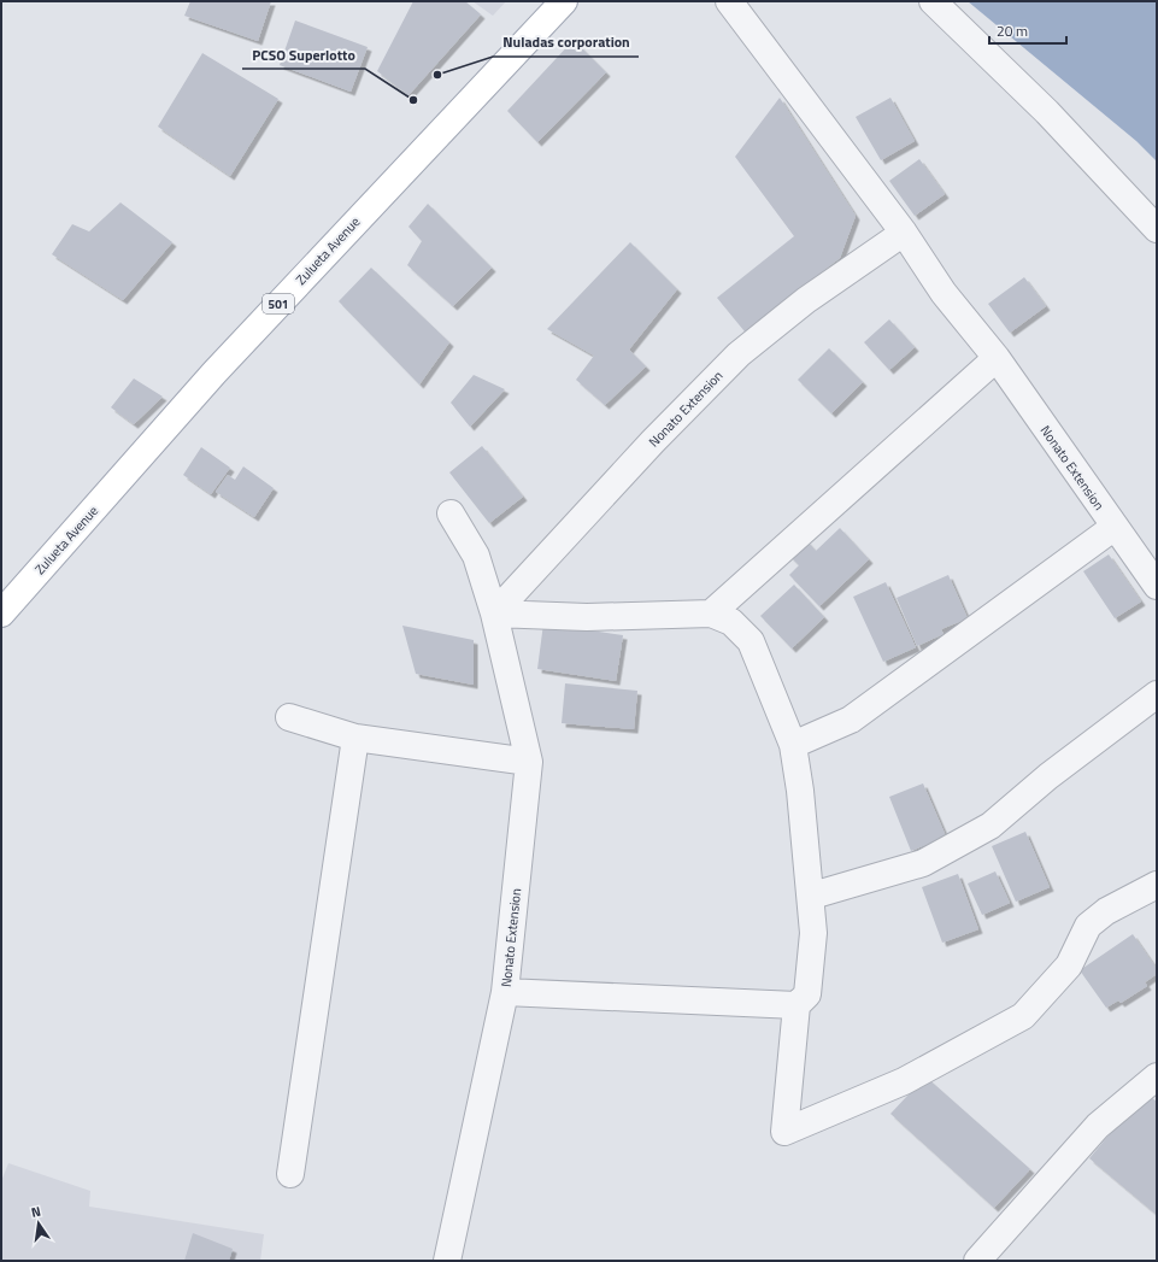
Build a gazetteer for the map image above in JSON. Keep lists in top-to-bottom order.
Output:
{
  "streets": {
    "main road": ["Zulueta Avenue", "501"],
    "street": ["Nonato Extension"]
  },
  "places": ["Nuladas corporation", "PCSO Superlotto"],
  "scale_bar": "20 m",
  "north": "top"
}
